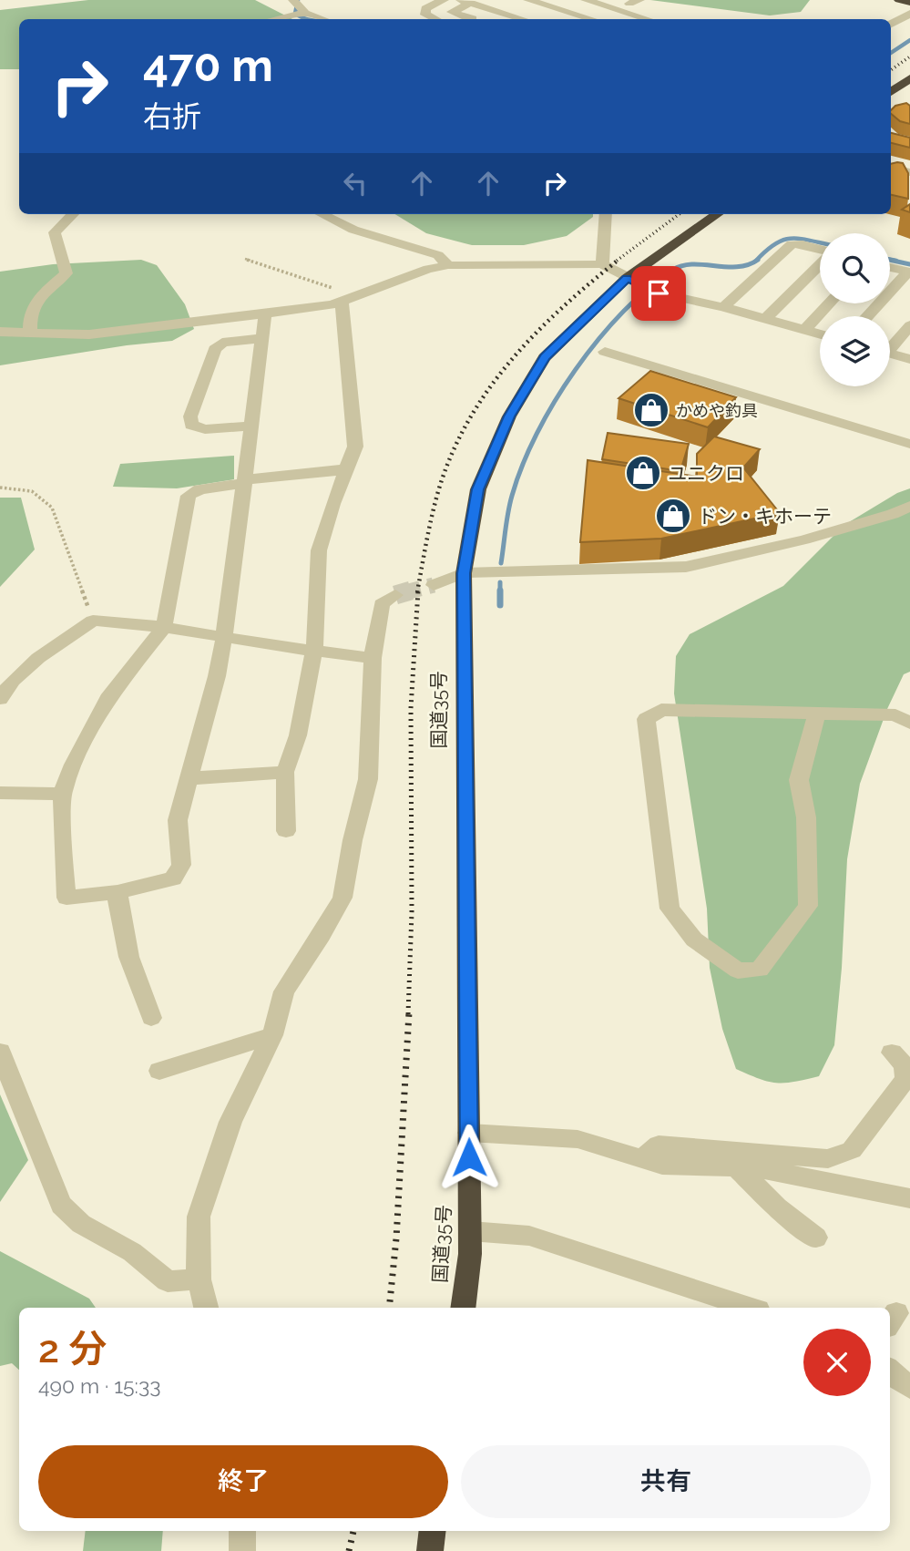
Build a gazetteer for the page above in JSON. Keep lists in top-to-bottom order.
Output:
{
  "streets": {
    "highway": ["国道35号"]
  },
  "places": {
    "shop": ["かめや釣具", "ユニクロ", "ドン・キホーテ"]
  },
  "page": {
    "turn": ["470 m", "右折"],
    "heading": ["2 分", "490 m · 15:33"],
    "buttons": ["終了", "共有"]
  }
}
